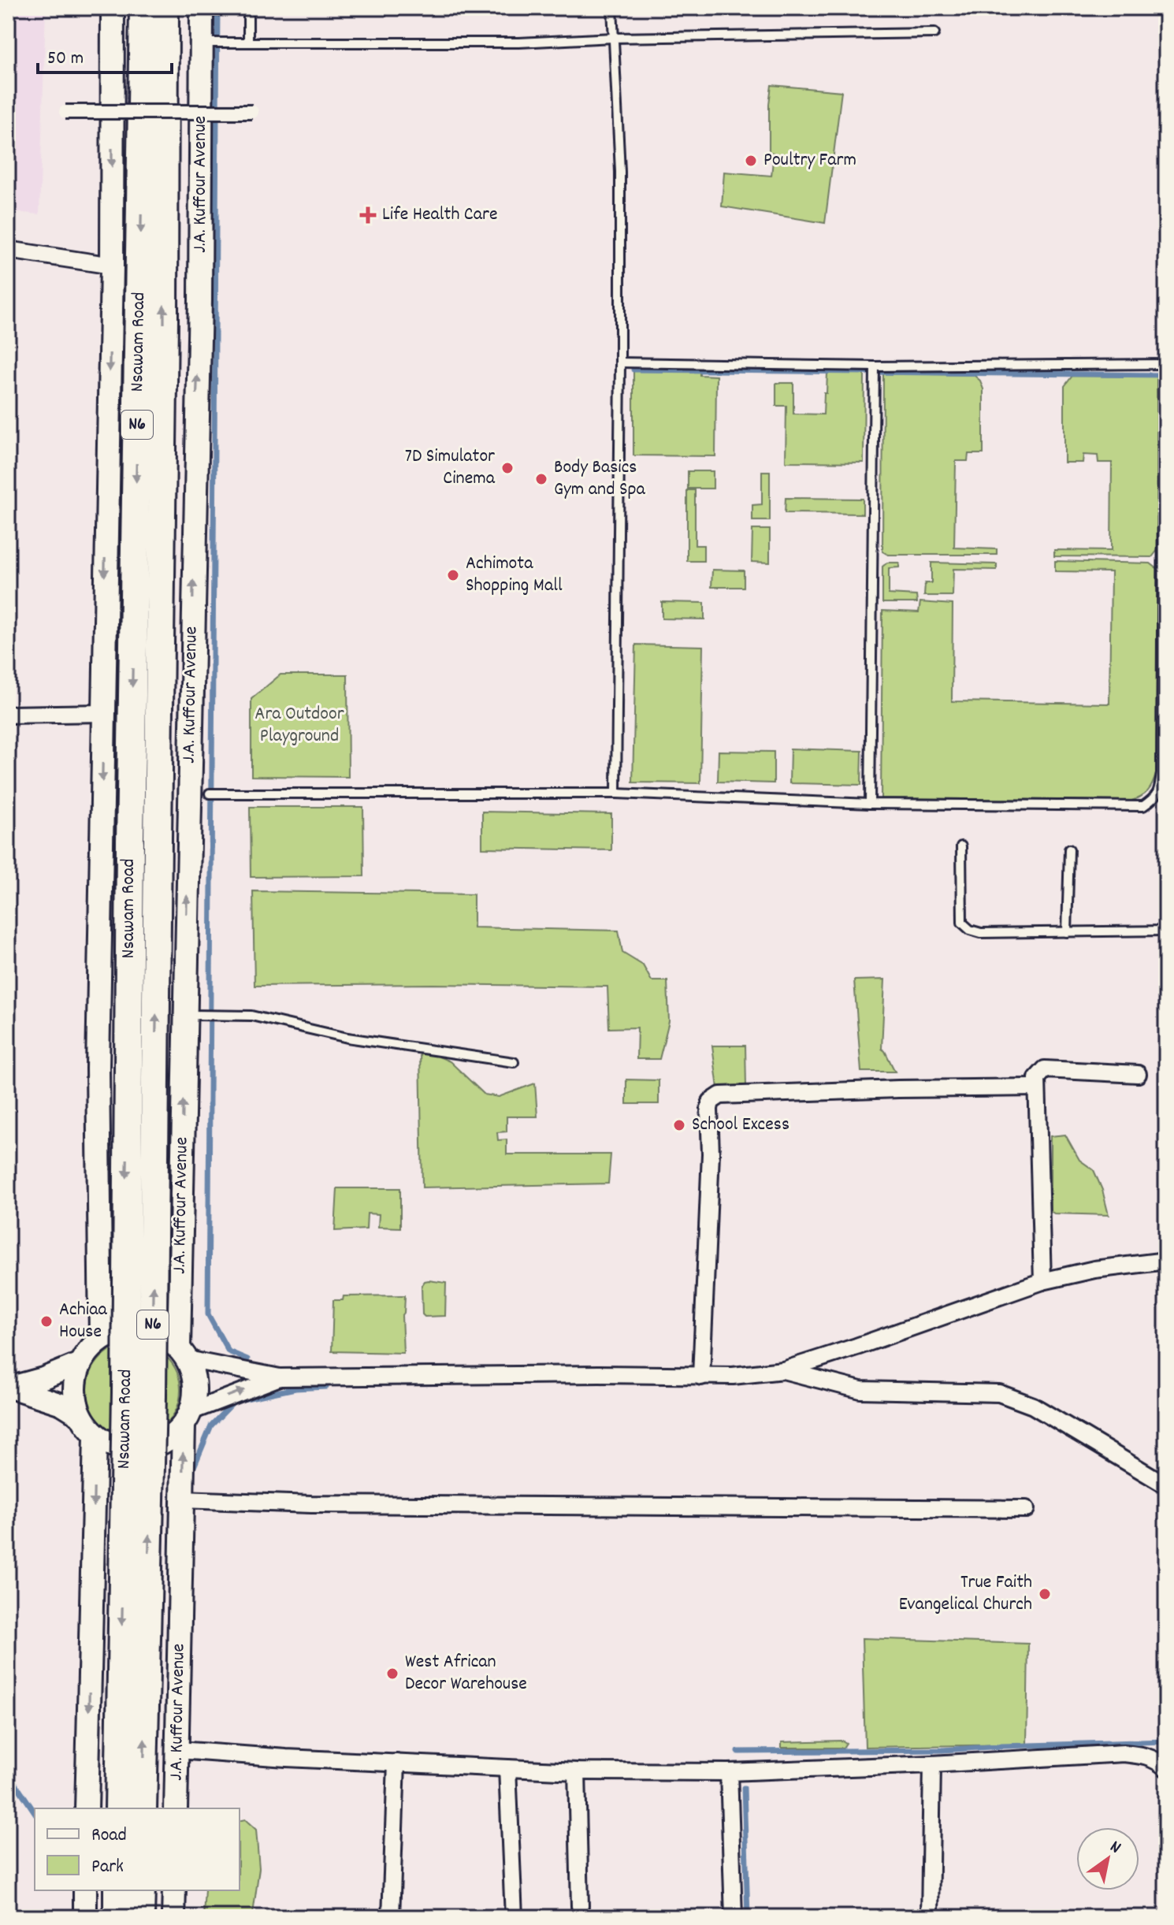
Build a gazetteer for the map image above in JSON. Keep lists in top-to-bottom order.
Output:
{
  "streets": {
    "highway": ["Nsawam Road", "N6"],
    "main road": ["J.A. Kuffour Avenue"]
  },
  "parks": ["Ara Outdoor Playground"],
  "places": {
    "other": [
      "Poultry Farm",
      "7D Simulator Cinema",
      "Body Basics Gym and Spa",
      "Achimota Shopping Mall",
      "School Excess",
      "Achiaa House",
      "True Faith Evangelical Church",
      "West African Decor Warehouse"
    ],
    "health": ["Life Health Care"]
  },
  "legend": ["Road", "Park"],
  "scale_bar": "50 m",
  "north": "top right"
}
